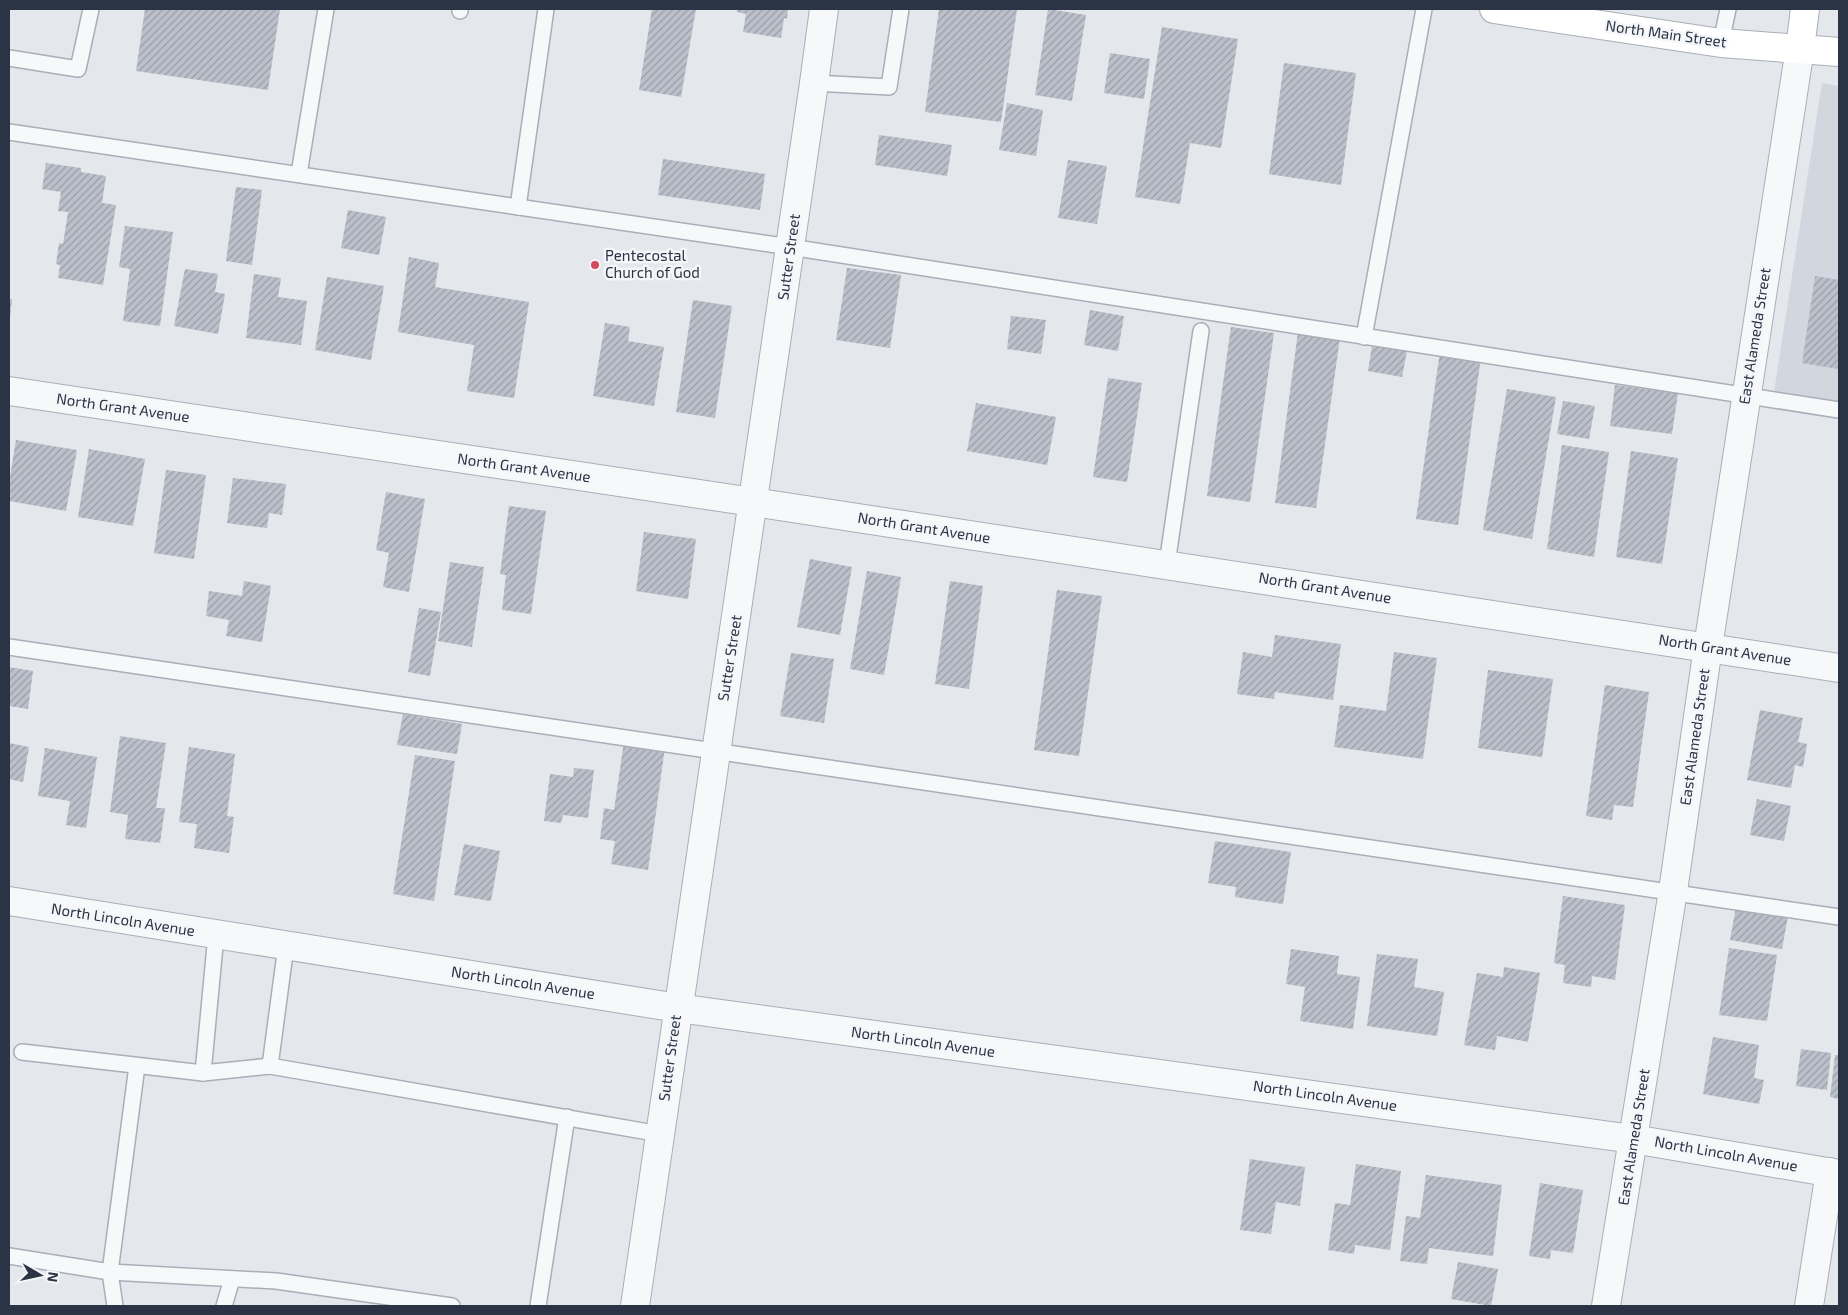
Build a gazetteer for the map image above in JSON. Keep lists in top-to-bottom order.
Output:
{
  "streets": {
    "main road": ["North Main Street"],
    "street": [
      "Sutter Street",
      "East Alameda Street",
      "North Grant Avenue",
      "North Lincoln Avenue"
    ]
  },
  "crossings": [
    ["North Main Street", "East Alameda Street"],
    ["Sutter Street", "North Grant Avenue"],
    ["Sutter Street", "North Lincoln Avenue"],
    ["East Alameda Street", "North Grant Avenue"],
    ["East Alameda Street", "North Lincoln Avenue"]
  ],
  "places": ["Pentecostal Church of God"],
  "north": "right"
}
